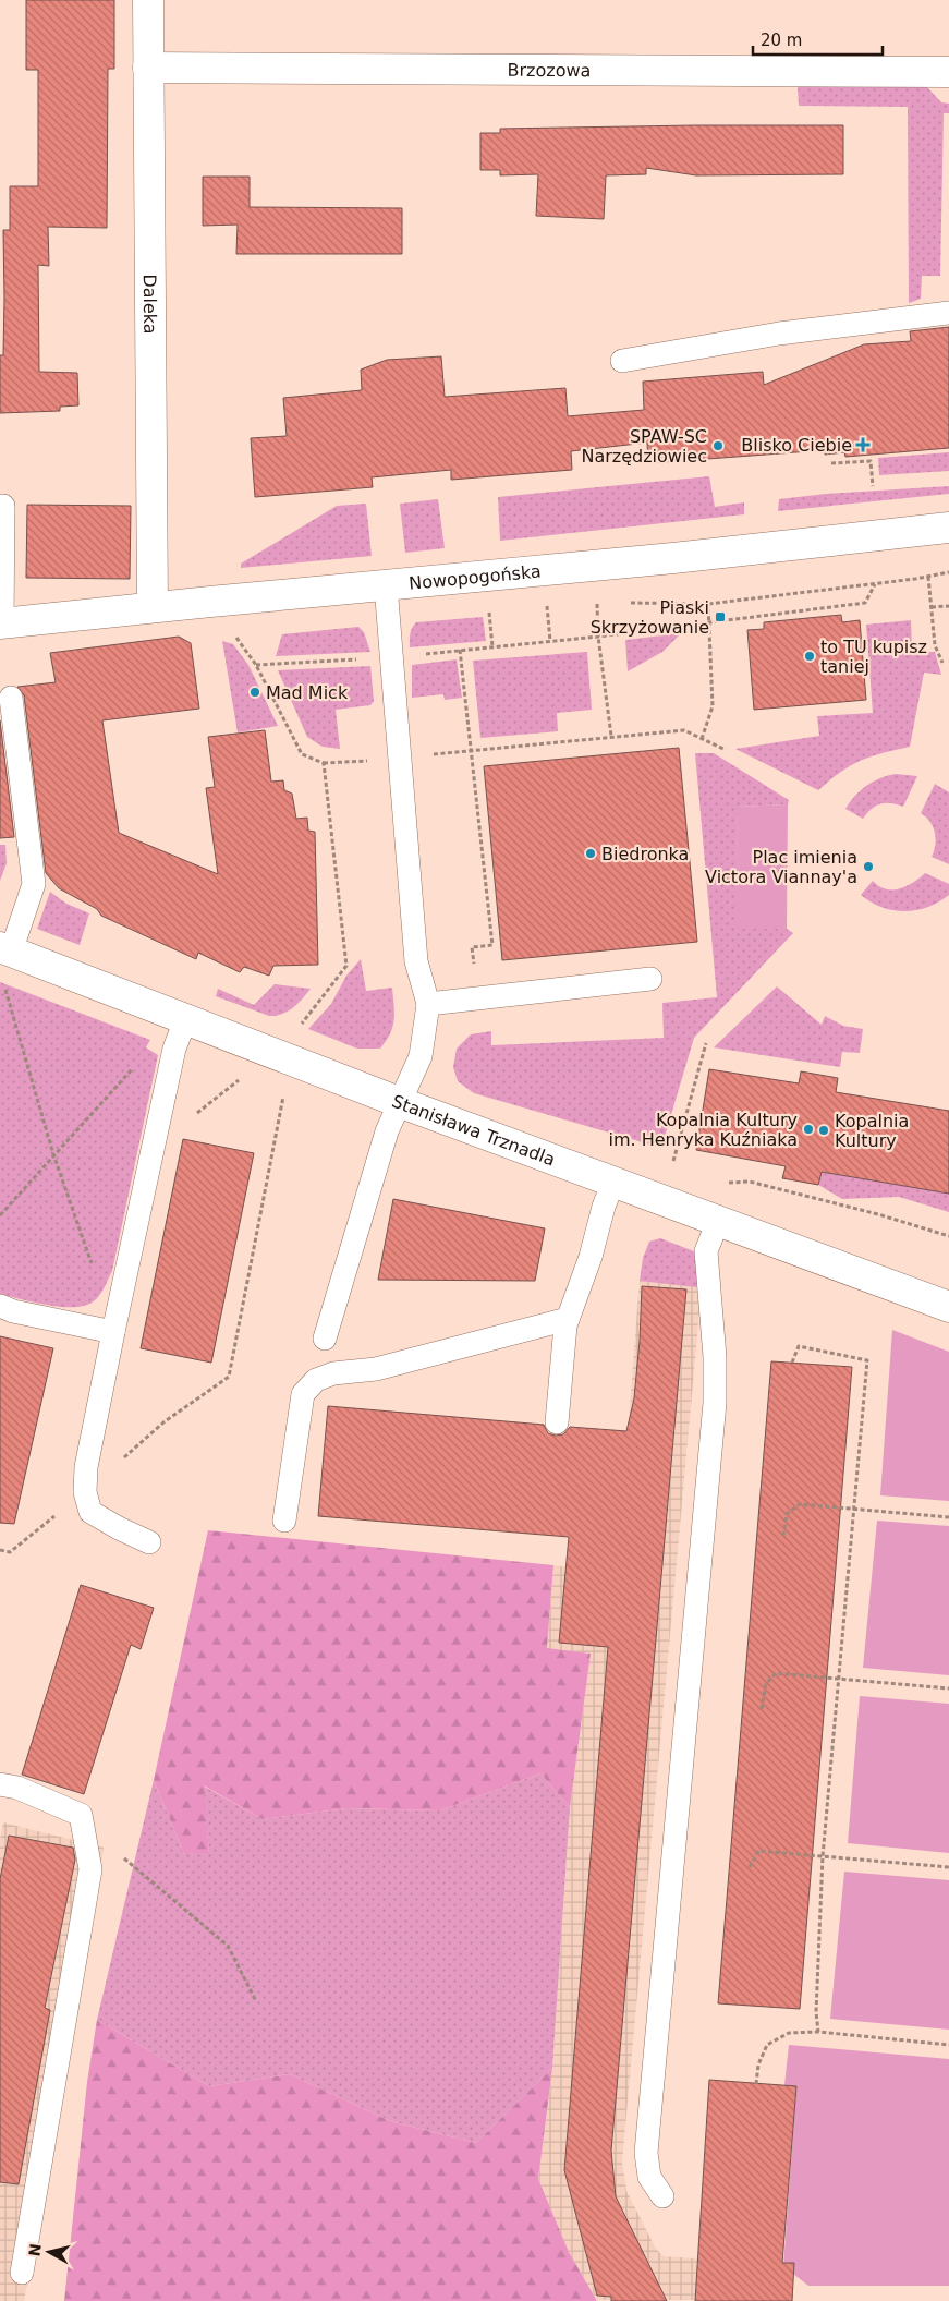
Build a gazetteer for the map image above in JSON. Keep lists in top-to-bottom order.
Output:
{
  "streets": {
    "street": [
      "Brzozowa",
      "Daleka",
      "Nowopogońska",
      "Stanisława Trznadla"
    ]
  },
  "crossings": [
    ["Brzozowa", "Daleka"],
    ["Daleka", "Nowopogońska"]
  ],
  "places": {
    "health": ["Blisko Ciebie"],
    "other": [
      "SPAW-SC Narzędziowiec",
      "to TU kupisz taniej",
      "Mad Mick",
      "Biedronka",
      "Plac imienia Victora Viannay'a",
      "Kopalnia Kultury im. Henryka Kuźniaka",
      "Kopalnia Kultury"
    ],
    "transit": ["Piaski Skrzyżowanie"]
  },
  "scale_bar": "20 m",
  "north": "left"
}
